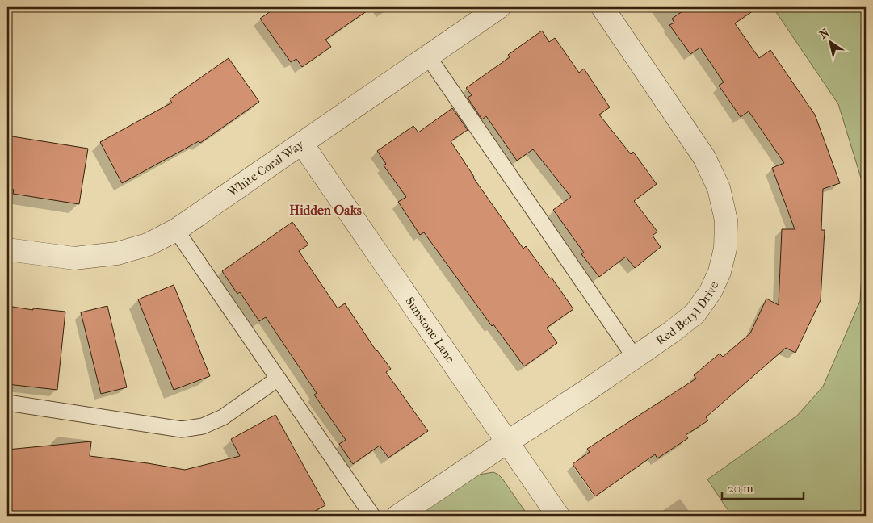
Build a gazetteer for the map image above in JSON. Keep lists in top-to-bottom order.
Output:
{
  "streets": {
    "street": ["White Coral Way", "Red Beryl Drive", "Sunstone Lane"]
  },
  "crossings": [
    ["White Coral Way", "Sunstone Lane"],
    ["Red Beryl Drive", "Sunstone Lane"]
  ],
  "districts": ["Hidden Oaks"],
  "scale_bar": "20 m",
  "north": "top left"
}
